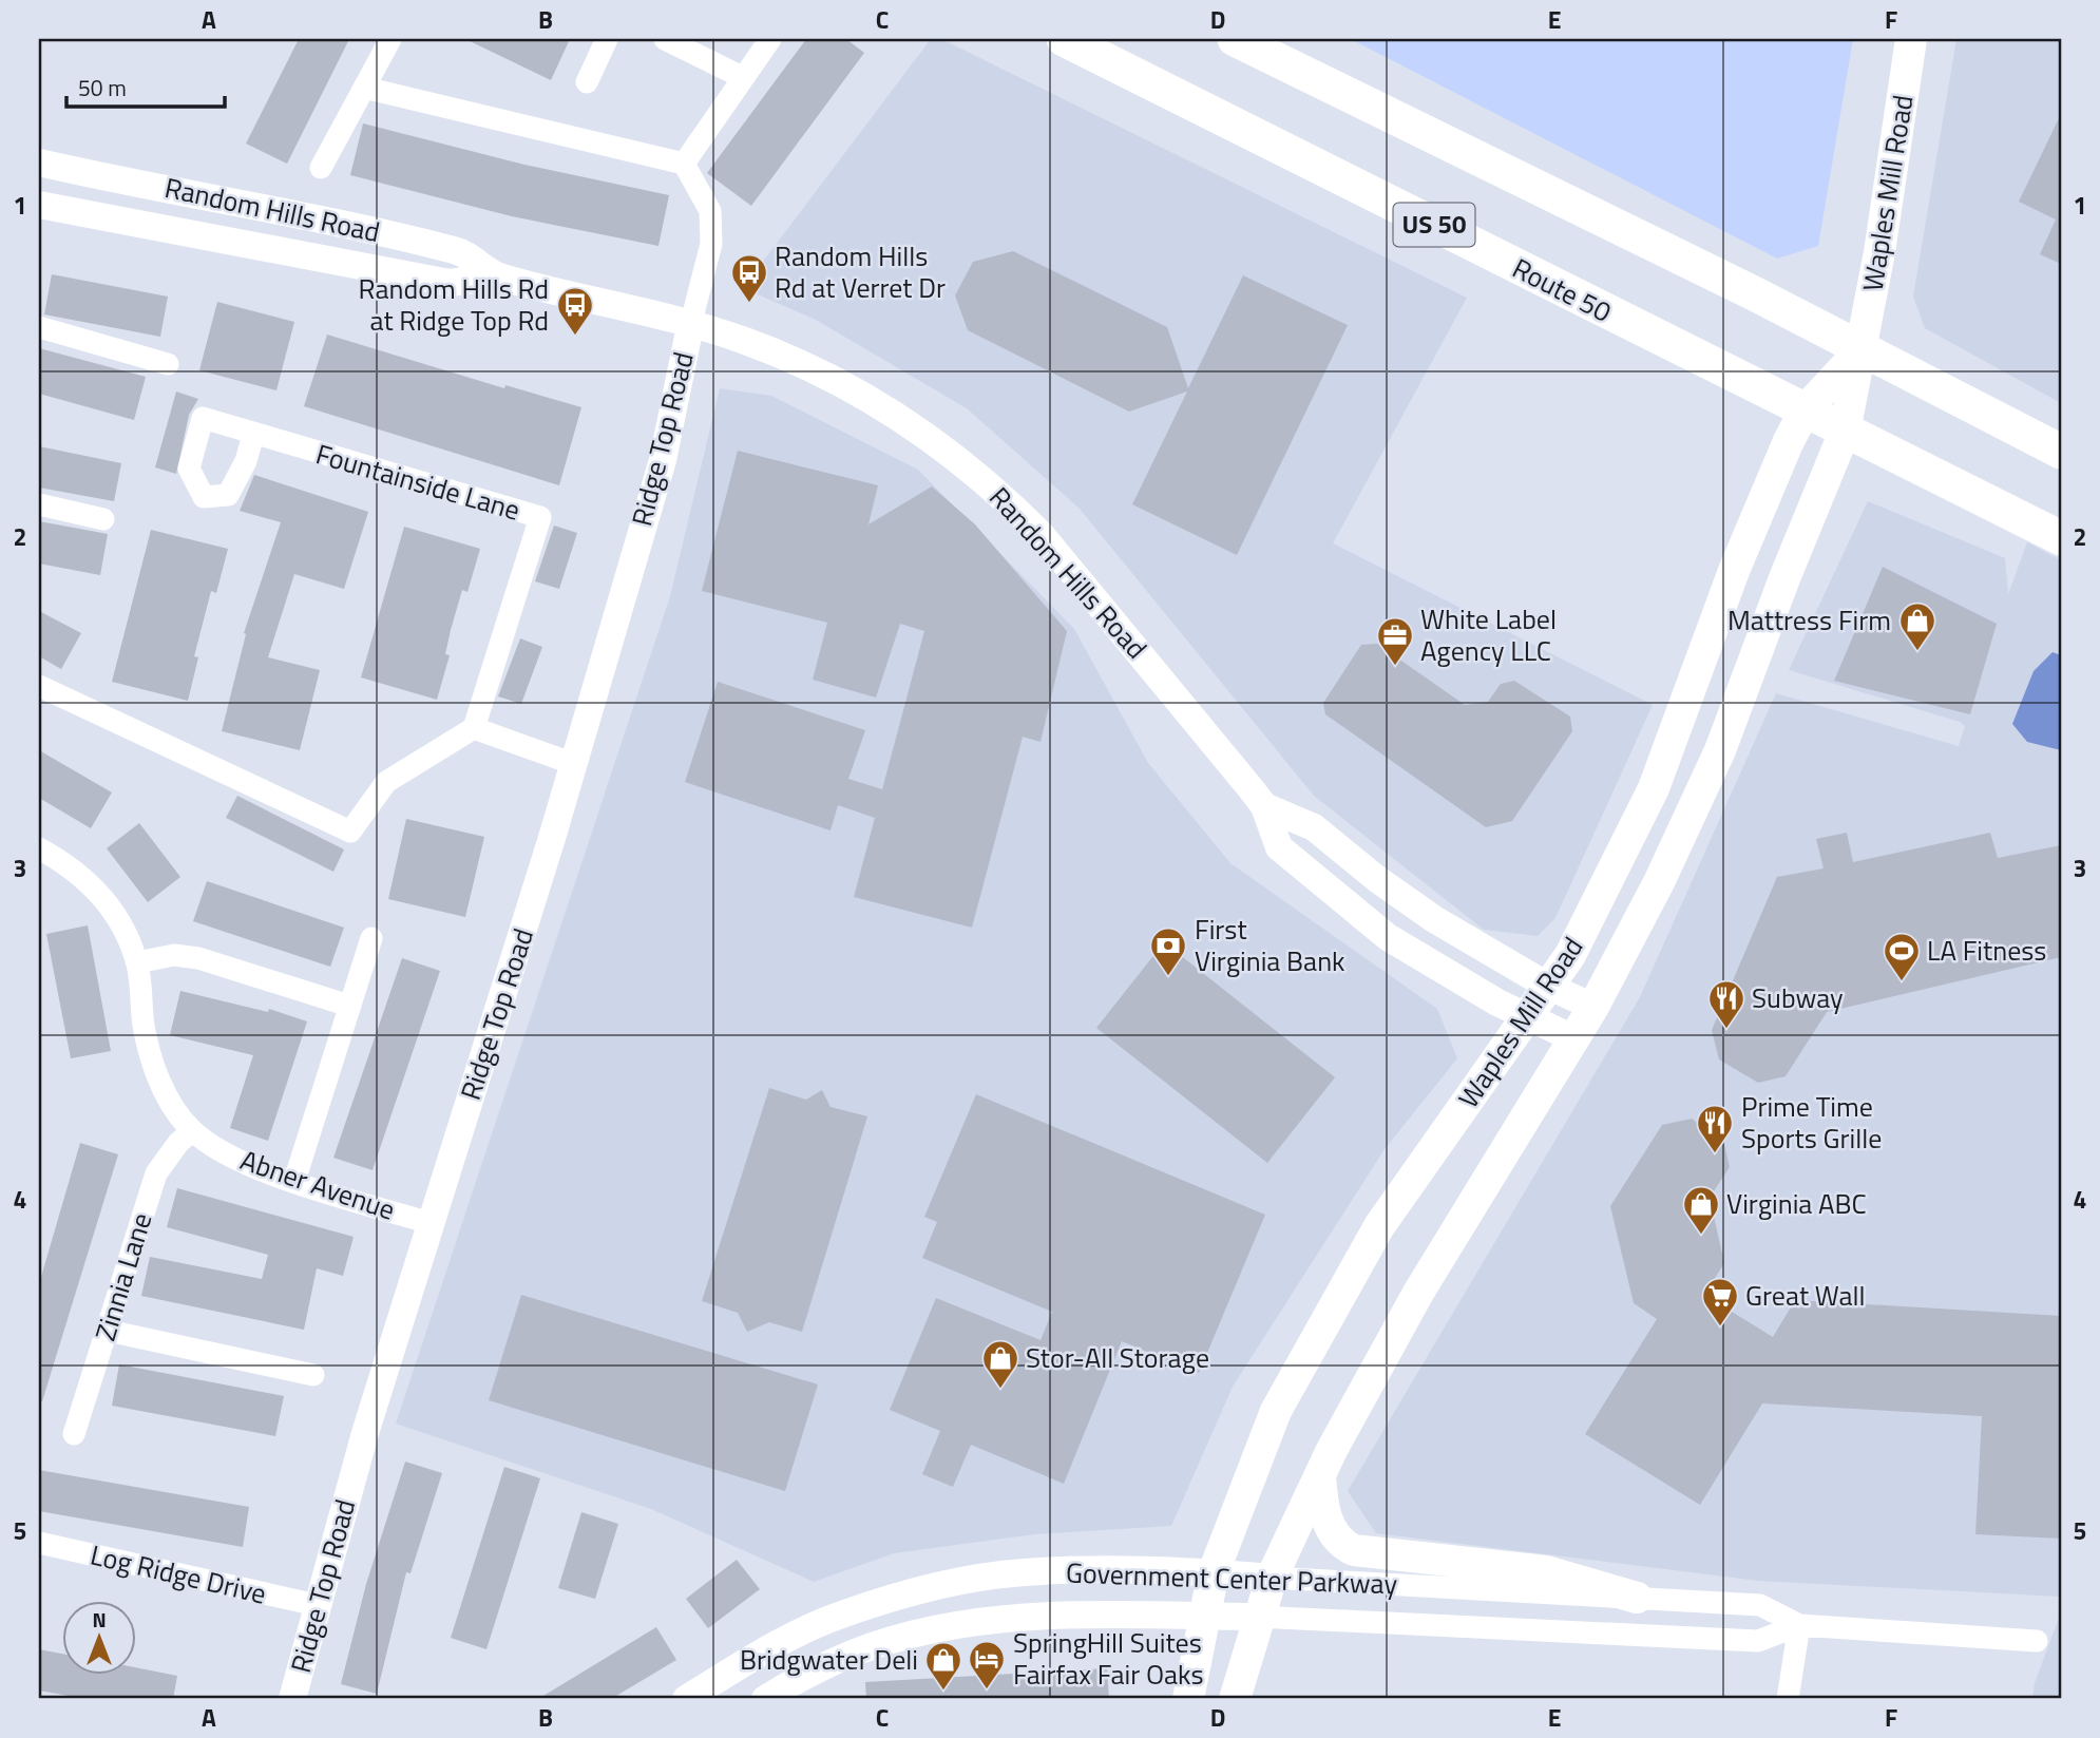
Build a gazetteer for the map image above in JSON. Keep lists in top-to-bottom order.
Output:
{
  "streets": {
    "main road": ["Waples Mill Road", "US 50", "Route 50"],
    "street": [
      "Random Hills Road",
      "Ridge Top Road",
      "Fountainside Lane",
      "Abner Avenue",
      "Zinnia Lane",
      "Log Ridge Drive",
      "Government Center Parkway"
    ]
  },
  "crossings": [
    ["Waples Mill Road", "Random Hills Road"],
    ["Waples Mill Road", "Route 50"],
    ["Waples Mill Road", "Government Center Parkway"],
    ["Random Hills Road", "Ridge Top Road"],
    ["Ridge Top Road", "Abner Avenue"],
    ["Ridge Top Road", "Log Ridge Drive"],
    ["Abner Avenue", "Zinnia Lane"]
  ],
  "places": {
    "bus stop": ["Random Hills Rd at Verret Dr", "Random Hills Rd at Ridge Top Rd"],
    "shop": [
      "Mattress Firm",
      "Virginia ABC",
      "Stor-All Storage",
      "Bridgwater Deli"
    ],
    "office": ["White Label Agency LLC"],
    "bank": ["First Virginia Bank"],
    "sports": ["LA Fitness"],
    "restaurant": ["Subway", "Prime Time Sports Grille"],
    "supermarket": ["Great Wall"],
    "hotel": ["SpringHill Suites Fairfax Fair Oaks"]
  },
  "scale_bar": "50 m",
  "north": "top",
  "grid": {
    "columns": [
      "A",
      "B",
      "C",
      "D",
      "E",
      "F"
    ],
    "rows": [
      "1",
      "2",
      "3",
      "4",
      "5"
    ]
  }
}
